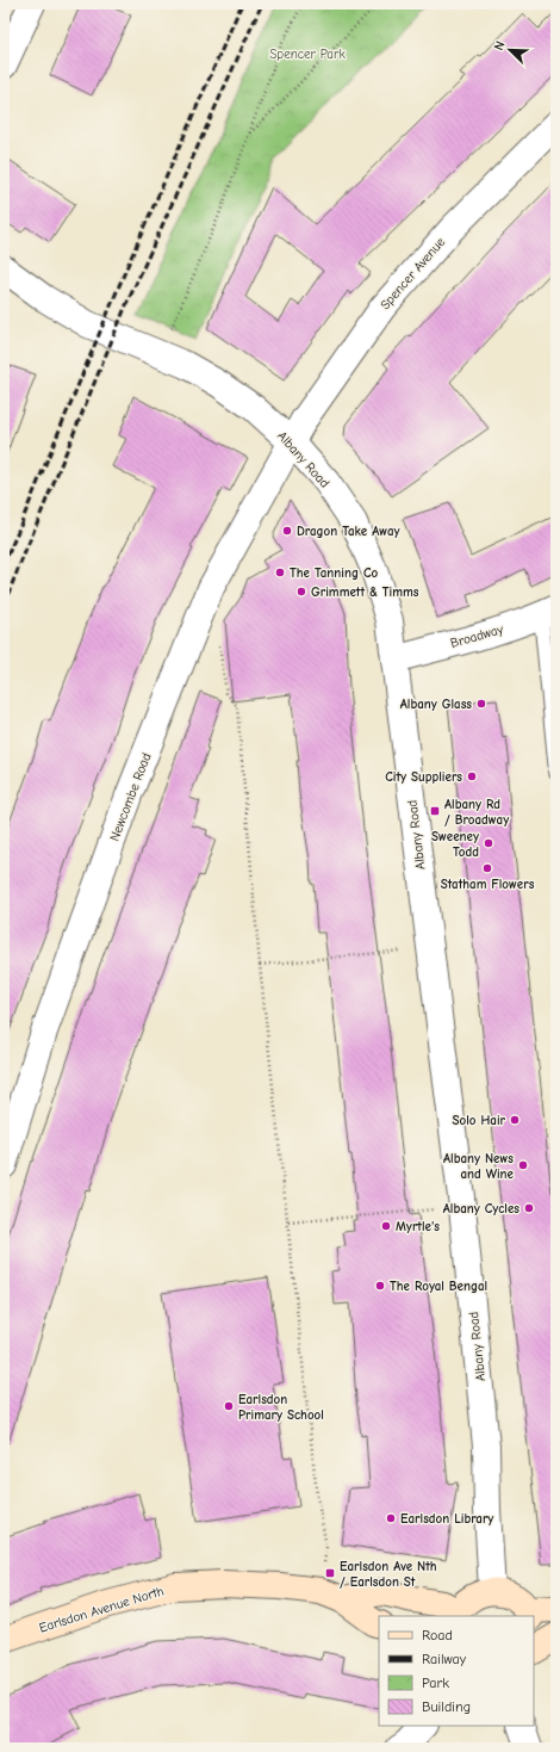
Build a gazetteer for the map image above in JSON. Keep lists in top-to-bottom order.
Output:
{
  "streets": {
    "main road": ["Earlsdon Avenue North"],
    "street": [
      "Spencer Avenue",
      "Albany Road",
      "Broadway",
      "Newcombe Road"
    ]
  },
  "crossings": [
    ["Spencer Avenue", "Albany Road"],
    ["Spencer Avenue", "Newcombe Road"],
    ["Albany Road", "Broadway"],
    ["Albany Road", "Newcombe Road"]
  ],
  "parks": ["Spencer Park"],
  "places": {
    "other": [
      "Dragon Take Away",
      "The Tanning Co",
      "Grimmett & Timms",
      "Albany Glass",
      "City Suppliers",
      "Sweeney Todd",
      "Statham Flowers",
      "Solo Hair",
      "Albany News and Wine",
      "Albany Cycles",
      "Myrtle's",
      "The Royal Bengal",
      "Earlsdon Primary School",
      "Earlsdon Library"
    ],
    "transit": ["Albany Rd / Broadway", "Earlsdon Ave Nth / Earlsdon St"]
  },
  "legend": [
    "Road",
    "Railway",
    "Park",
    "Building"
  ],
  "north": "top left"
}
